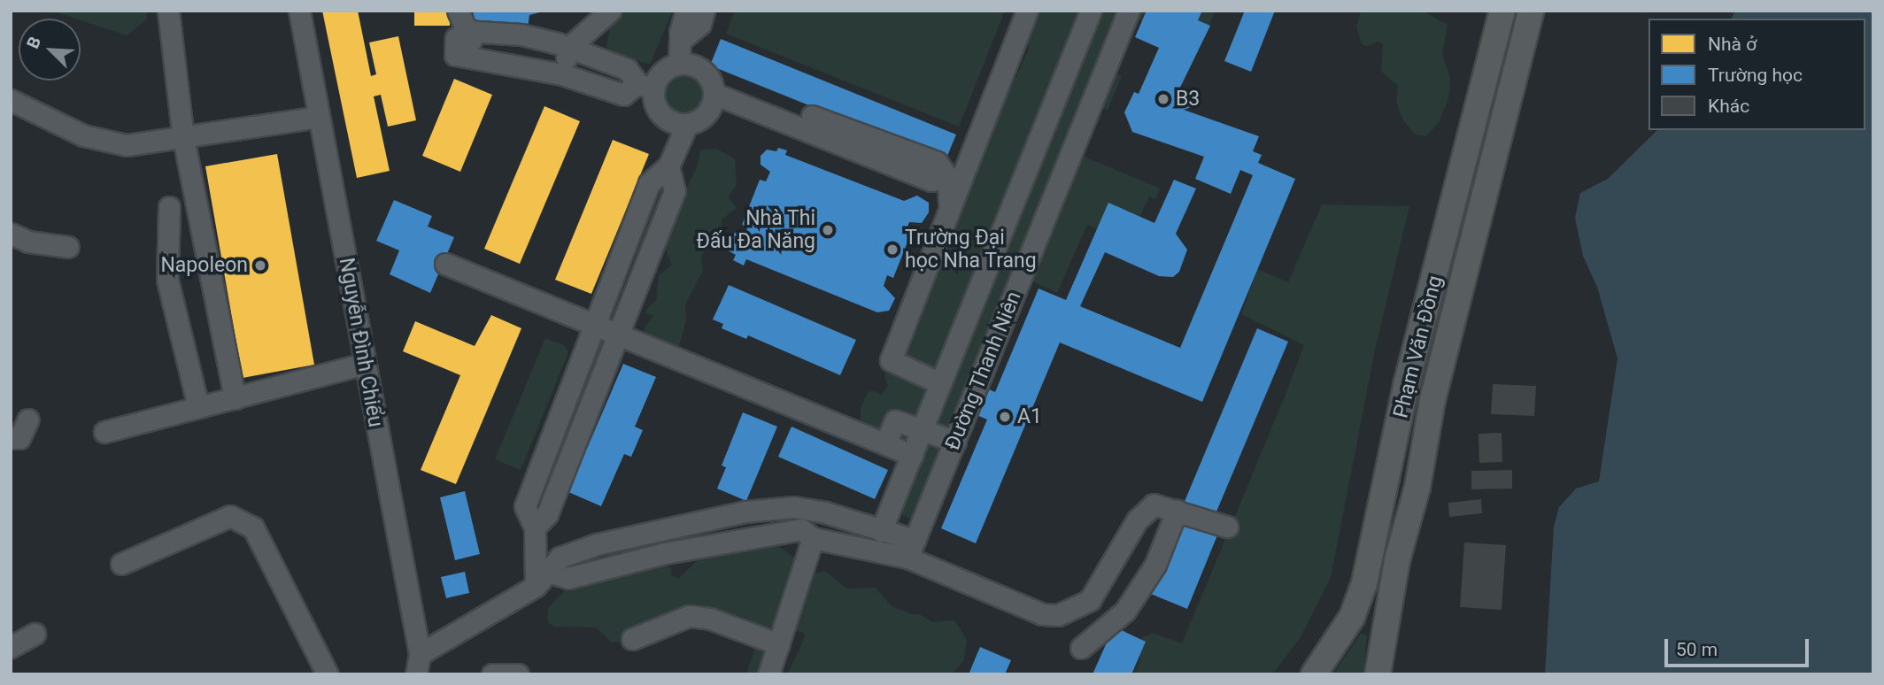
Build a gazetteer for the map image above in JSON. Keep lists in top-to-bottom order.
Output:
{
  "streets": {
    "main road": ["Phạm Văn Đồng"],
    "street": ["Nguyễn Đình Chiểu", "Đường Thanh Niên"]
  },
  "places": [
    "B3",
    "Nhà Thi Đấu Đa Năng",
    "Trường Đại học Nha Trang",
    "Napoleon",
    "A1"
  ],
  "legend": ["Nhà ở", "Trường học", "Khác"],
  "scale_bar": "50 m",
  "north": "top left"
}
